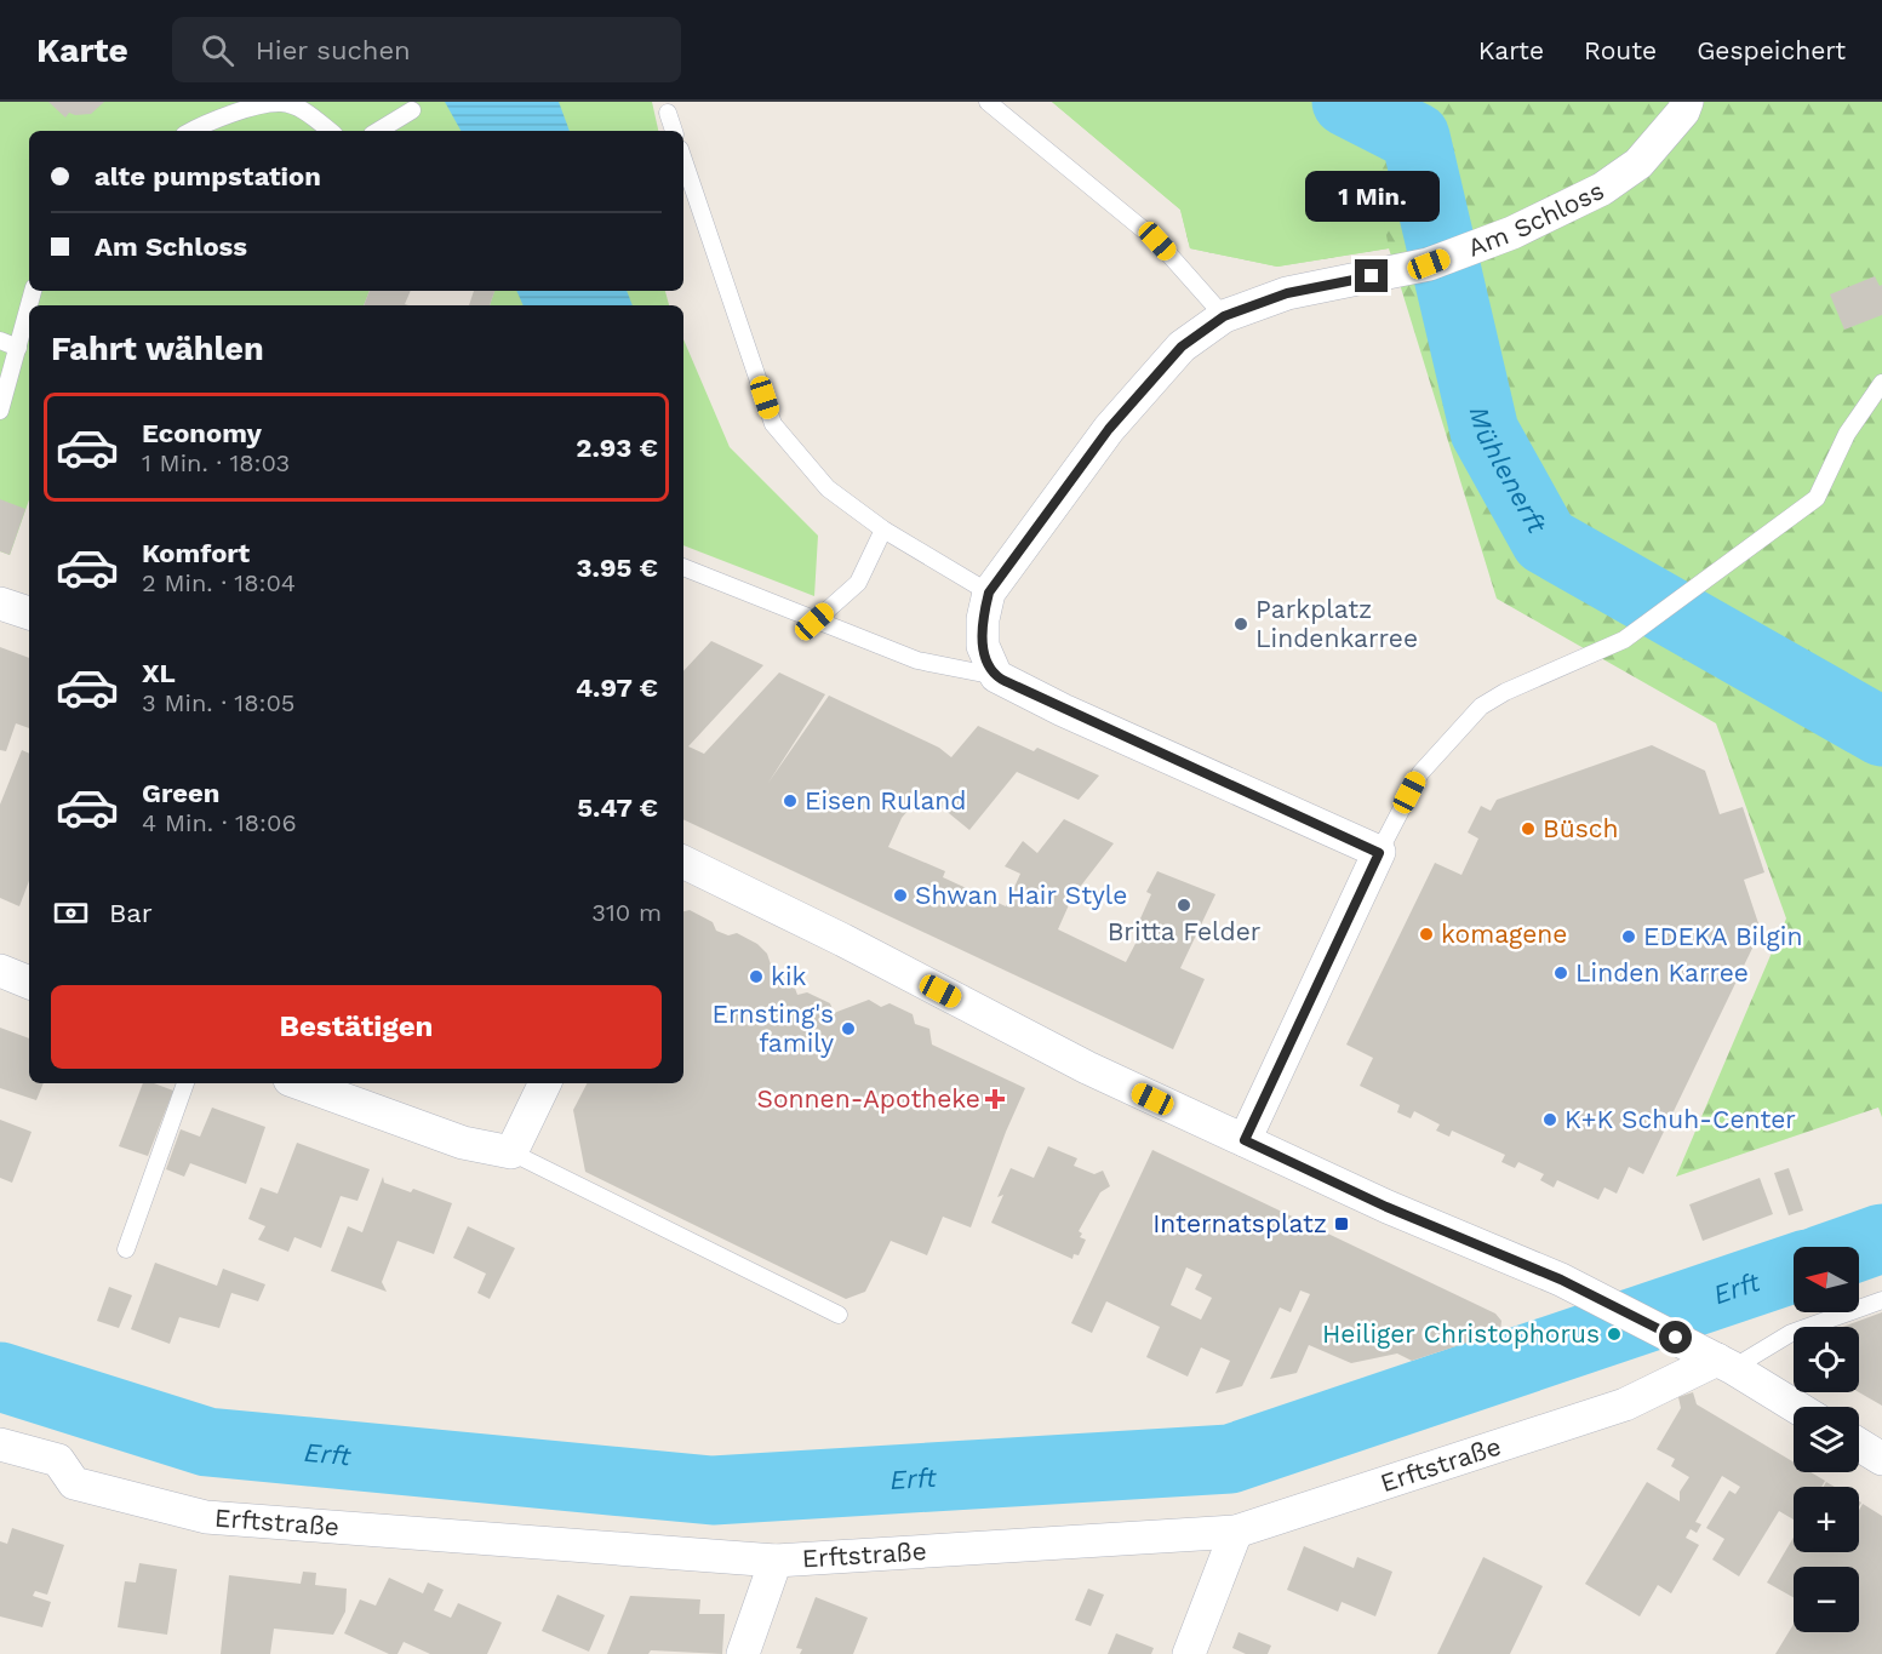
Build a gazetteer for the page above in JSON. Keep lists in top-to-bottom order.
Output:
{
  "streets": {
    "street": ["Am Schloss", "Erftstraße"]
  },
  "water": ["Mühlenerft", "Erft"],
  "places": {
    "other": [
      "Parkplatz Lindenkarree",
      "Eisen Ruland",
      "Büsch",
      "Shwan Hair Style",
      "Britta Felder",
      "komagene",
      "EDEKA Bilgin",
      "Linden Karree",
      "kik",
      "Ernsting's family",
      "K+K Schuh-Center",
      "Heiliger Christophorus"
    ],
    "health": ["Sonnen-Apotheke"],
    "transit": ["Internatsplatz"]
  },
  "north": "left",
  "page": {
    "header": "Karte",
    "search": "Hier suchen",
    "nav": ["Karte", "Route", "Gespeichert"],
    "banner": ["alte pumpstation", "Am Schloss"],
    "bubble": "1 Min.",
    "heading": "Fahrt wählen",
    "list": [
      {
        "name": "Economy",
        "note": "1 Min. · 18:03",
        "value": "2.93 €"
      },
      {
        "name": "Komfort",
        "note": "2 Min. · 18:04",
        "value": "3.95 €"
      },
      {
        "name": "XL",
        "note": "3 Min. · 18:05",
        "value": "4.97 €"
      },
      {
        "name": "Green",
        "note": "4 Min. · 18:06",
        "value": "5.47 €"
      }
    ],
    "pay": ["Bar", "310 m"],
    "buttons": "Bestätigen",
    "map_buttons": ["+", "−"]
  }
}
